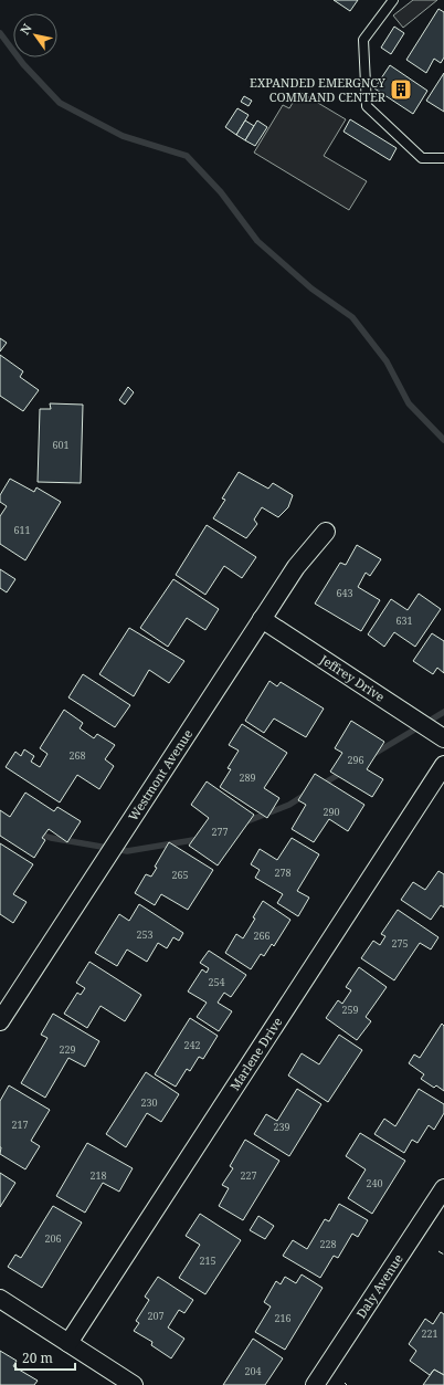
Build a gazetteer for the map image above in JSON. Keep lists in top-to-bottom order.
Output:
{
  "streets": {
    "street": [
      "Jeffrey Drive",
      "Westmont Avenue",
      "Marlene Drive",
      "Daly Avenue"
    ]
  },
  "crossings": [
    ["Jeffrey Drive", "Westmont Avenue"]
  ],
  "places": {
    "building": ["EXPANDED EMERGNCY COMMAND CENTER"]
  },
  "house_numbers": [
    "601",
    "611",
    "643",
    "631",
    "268",
    "296",
    "289",
    "290",
    "277",
    "278",
    "265",
    "253",
    "266",
    "275",
    "254",
    "259",
    "242",
    "229",
    "230",
    "217",
    "239",
    "218",
    "227",
    "240",
    "206",
    "228",
    "215",
    "207",
    "216",
    "221",
    "204"
  ],
  "scale_bar": "20 m",
  "north": "top left"
}
